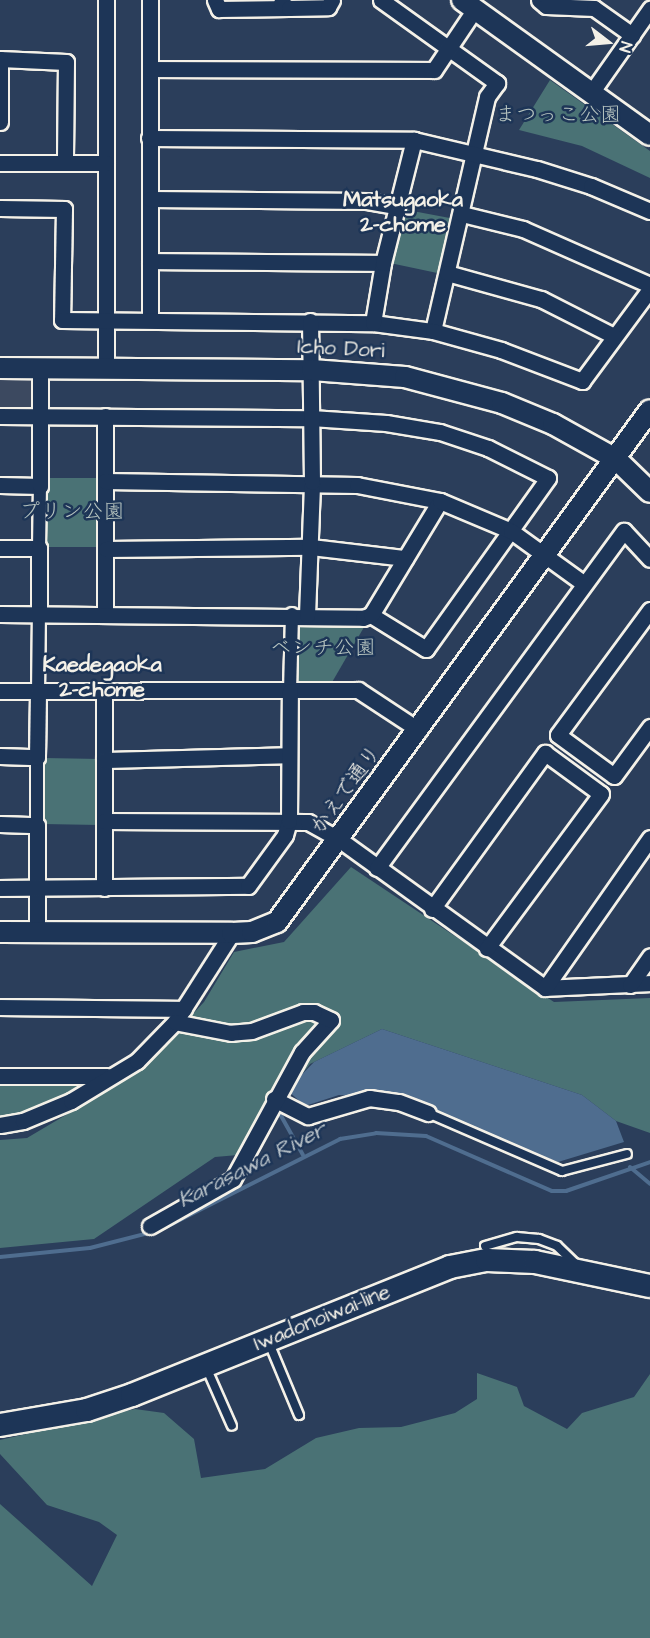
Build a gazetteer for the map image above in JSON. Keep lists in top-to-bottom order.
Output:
{
  "streets": {
    "main road": ["Iwadonoiwai-line"],
    "street": ["Icho Dori", "かえで通り"]
  },
  "crossings": [
    ["Icho Dori", "かえで通り"]
  ],
  "districts": ["Matsugaoka 2-chome", "Kaedegaoka 2-chome"],
  "water": ["Karasawa River"],
  "parks": ["まつっこ公園", "プリン公園", "ベンチ公園"],
  "north": "right"
}
